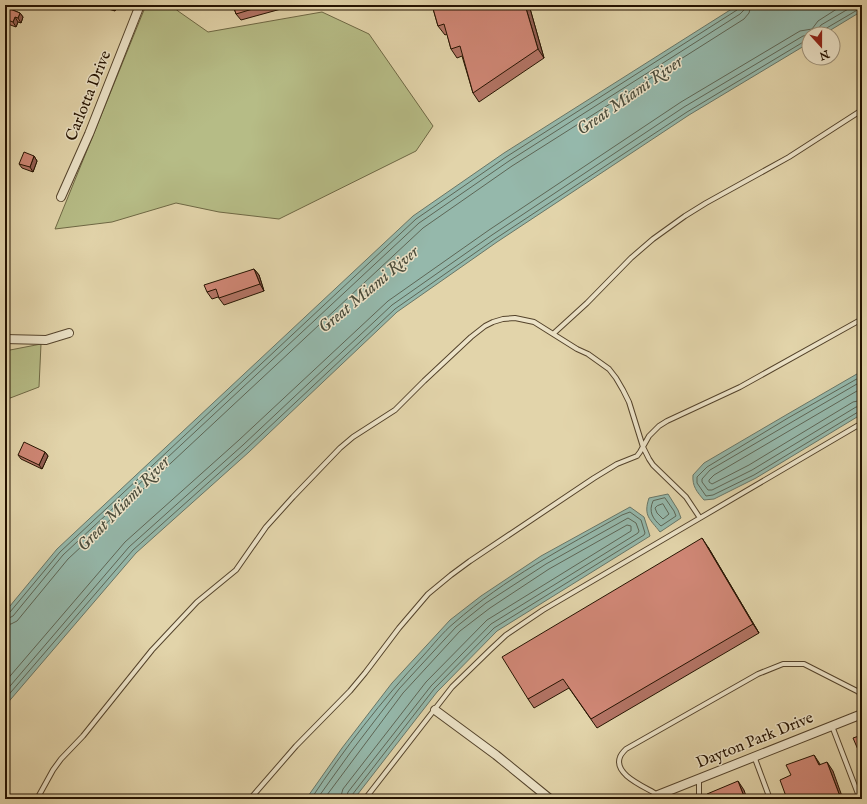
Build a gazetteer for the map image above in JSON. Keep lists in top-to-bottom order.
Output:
{
  "streets": {
    "street": ["Carlotta Drive", "Dayton Park Drive"]
  },
  "water": ["Great Miami River"],
  "north": "bottom"
}
